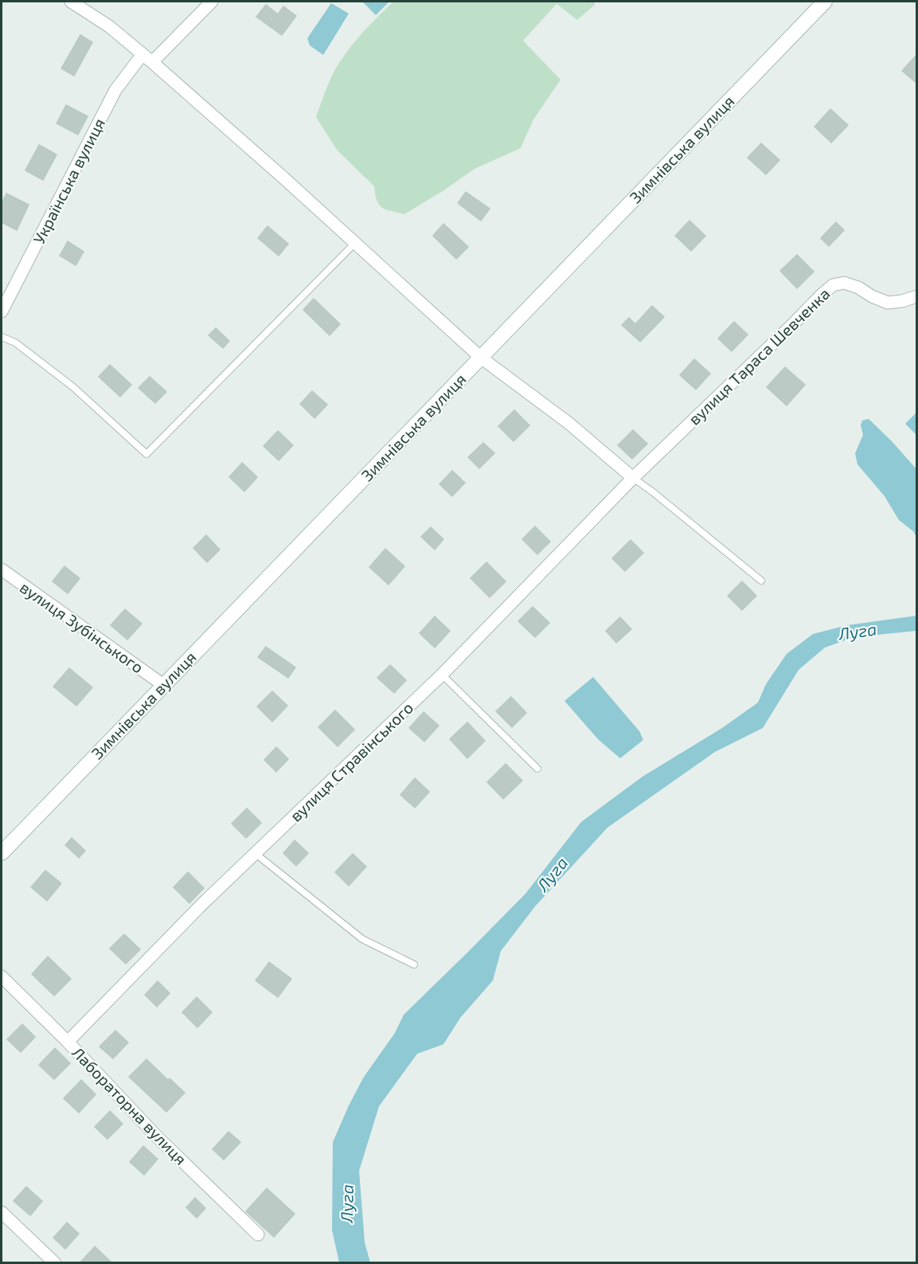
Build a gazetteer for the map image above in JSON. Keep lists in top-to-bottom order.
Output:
{
  "streets": {
    "main road": ["Зимнівська вулиця"],
    "street": [
      "Українська вулиця",
      "вулиця Тараса Шевченка",
      "вулиця Зубінського",
      "вулиця Стравінського",
      "Лабораторна вулиця"
    ]
  },
  "crossings": [
    ["Зимнівська вулиця", "вулиця Зубінського"],
    ["вулиця Тараса Шевченка", "вулиця Стравінського"],
    ["вулиця Стравінського", "Лабораторна вулиця"]
  ],
  "water": ["Луга"]
}
